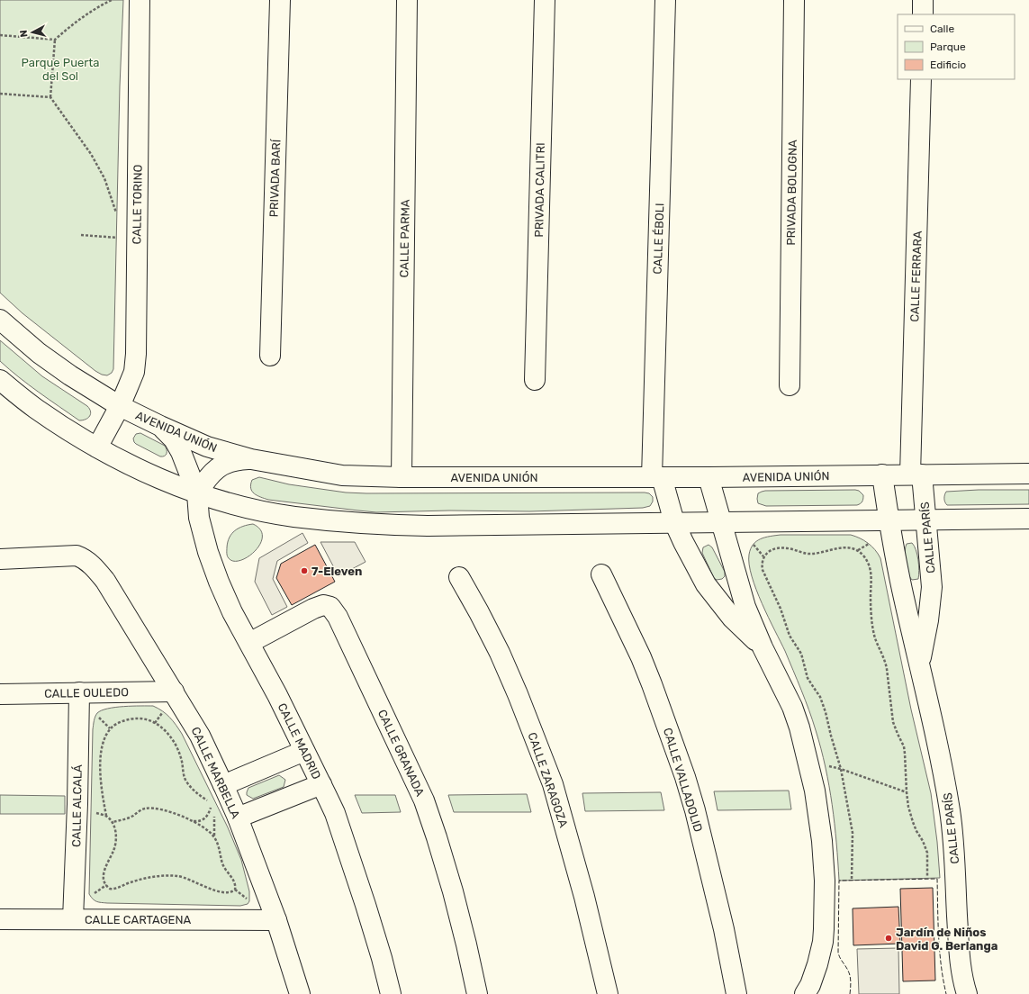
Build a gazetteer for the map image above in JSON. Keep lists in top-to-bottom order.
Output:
{
  "streets": {
    "street": [
      "PRIVADA BARÍ",
      "PRIVADA CALITRI",
      "PRIVADA BOLOGNA",
      "CALLE TORINO",
      "CALLE PARMA",
      "CALLE ÉBOLI",
      "CALLE FERRARA",
      "AVENIDA UNIÓN",
      "CALLE PARÍS",
      "CALLE OULEDO",
      "CALLE MADRID",
      "CALLE GRANADA",
      "CALLE MARBELLA",
      "CALLE ZARAGOZA",
      "CALLE VALLADOLID",
      "CALLE ALCALÁ",
      "CALLE CARTAGENA"
    ]
  },
  "crossings": [
    ["CALLE TORINO", "AVENIDA UNIÓN"],
    ["CALLE PARMA", "AVENIDA UNIÓN"],
    ["CALLE ÉBOLI", "AVENIDA UNIÓN"],
    ["CALLE FERRARA", "AVENIDA UNIÓN"],
    ["CALLE FERRARA", "CALLE PARÍS"],
    ["AVENIDA UNIÓN", "CALLE PARÍS"],
    ["AVENIDA UNIÓN", "CALLE MADRID"],
    ["CALLE OULEDO", "CALLE MARBELLA"],
    ["CALLE OULEDO", "CALLE ALCALÁ"],
    ["CALLE MADRID", "CALLE GRANADA"],
    ["CALLE MARBELLA", "CALLE CARTAGENA"],
    ["CALLE ALCALÁ", "CALLE CARTAGENA"]
  ],
  "parks": ["Parque Puerta del Sol"],
  "places": ["7-Eleven", "Jardín de Niños David G. Berlanga"],
  "legend": ["Calle", "Parque", "Edificio"],
  "north": "left"
}
